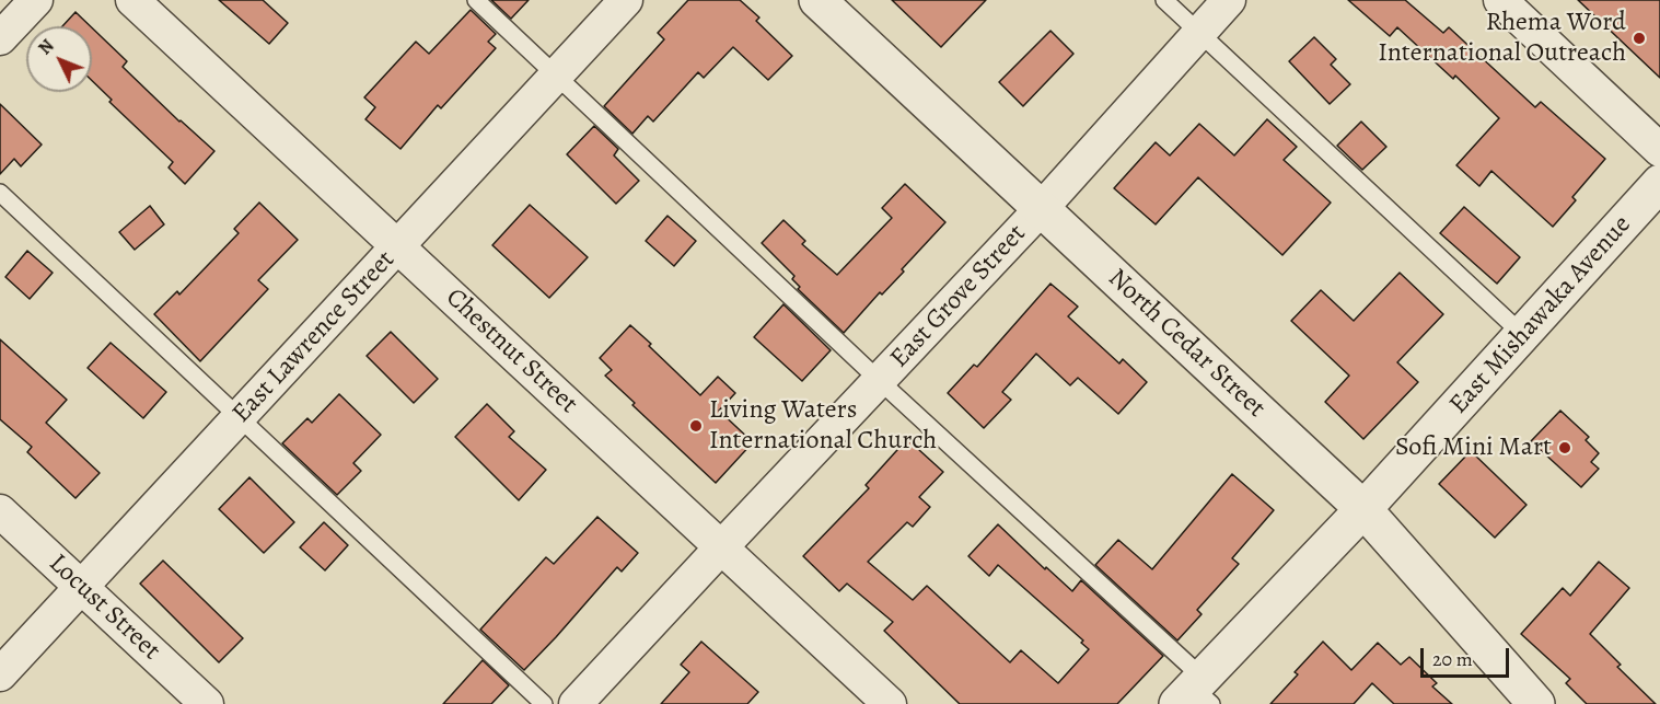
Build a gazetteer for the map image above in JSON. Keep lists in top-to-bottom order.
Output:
{
  "streets": {
    "street": [
      "East Grove Street",
      "East Mishawaka Avenue",
      "East Lawrence Street",
      "North Cedar Street",
      "Chestnut Street",
      "Locust Street"
    ]
  },
  "crossings": [
    ["East Grove Street", "North Cedar Street"],
    ["East Grove Street", "Chestnut Street"],
    ["East Mishawaka Avenue", "North Cedar Street"],
    ["East Lawrence Street", "Chestnut Street"],
    ["East Lawrence Street", "Locust Street"]
  ],
  "places": ["Rhema Word International Outreach", "Living Waters International Church", "Sofi Mini Mart"],
  "scale_bar": "20 m",
  "north": "top left"
}
